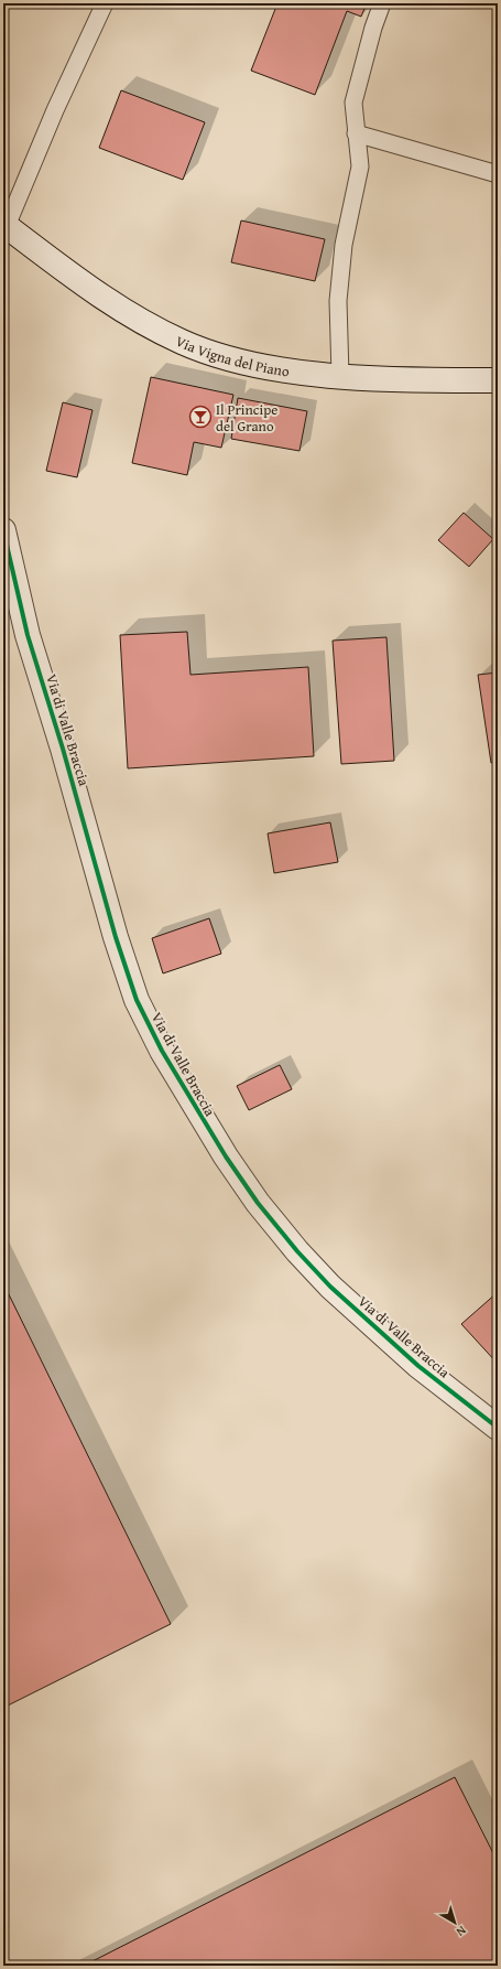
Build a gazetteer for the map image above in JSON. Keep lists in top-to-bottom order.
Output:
{
  "streets": {
    "street": ["Via Vigna del Piano", "Via di Valle Braccia"]
  },
  "places": {
    "bar": ["Il Principe del Grano"]
  },
  "north": "bottom right"
}
